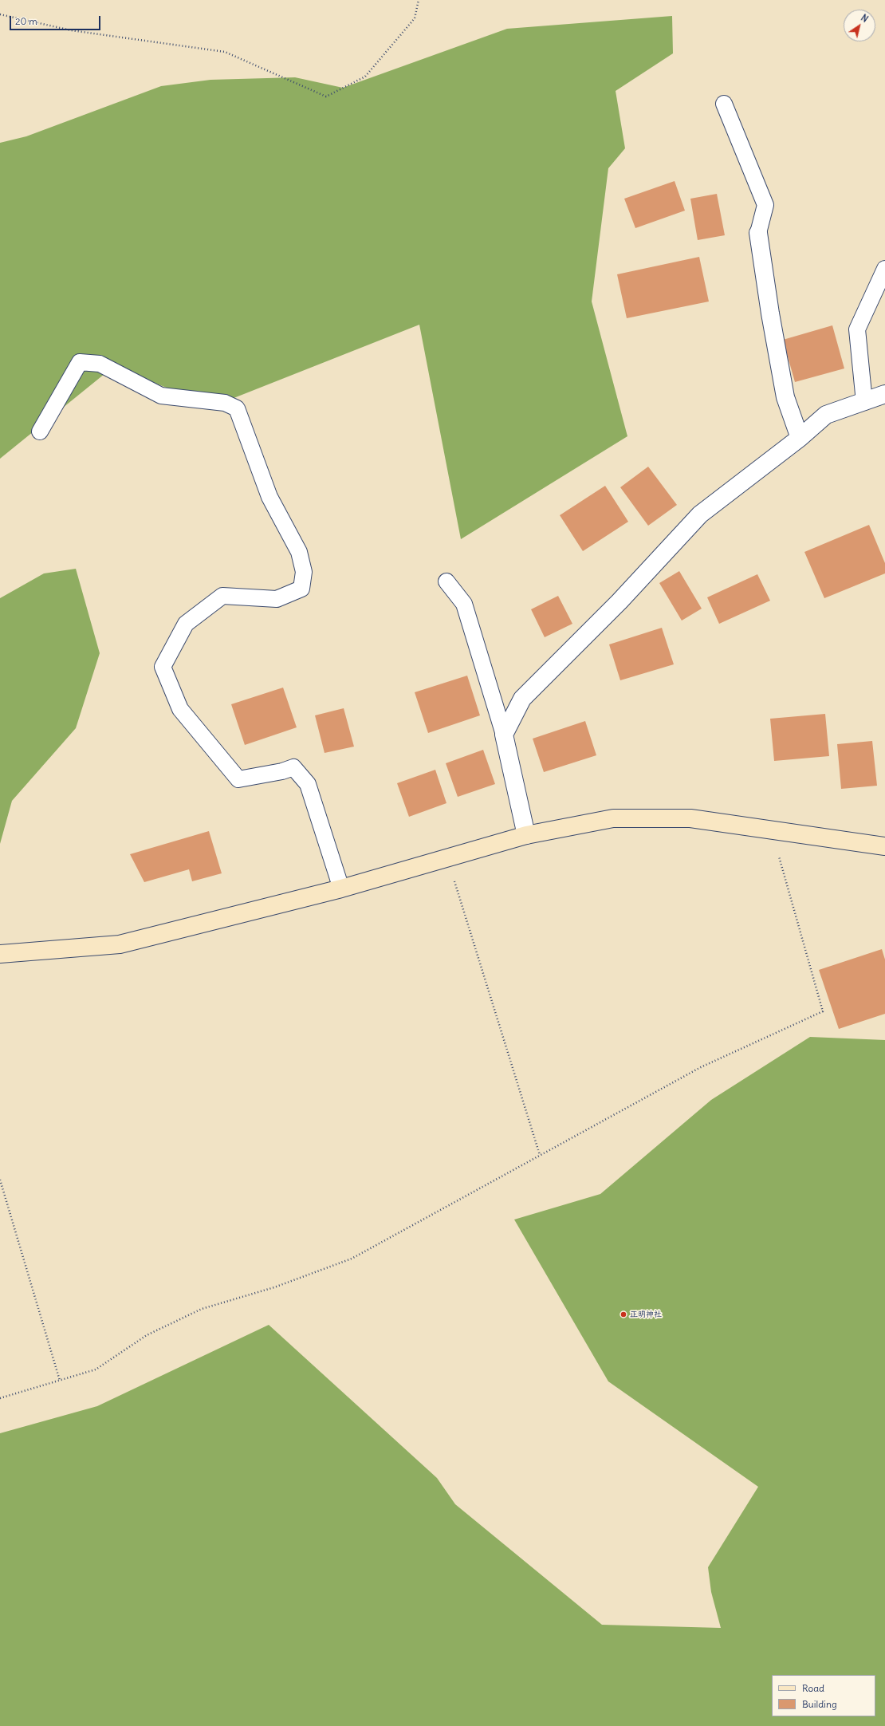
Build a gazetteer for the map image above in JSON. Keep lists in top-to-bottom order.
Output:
{
  "places": ["正明神社"],
  "legend": ["Road", "Building"],
  "scale_bar": "20 m",
  "north": "top right"
}
